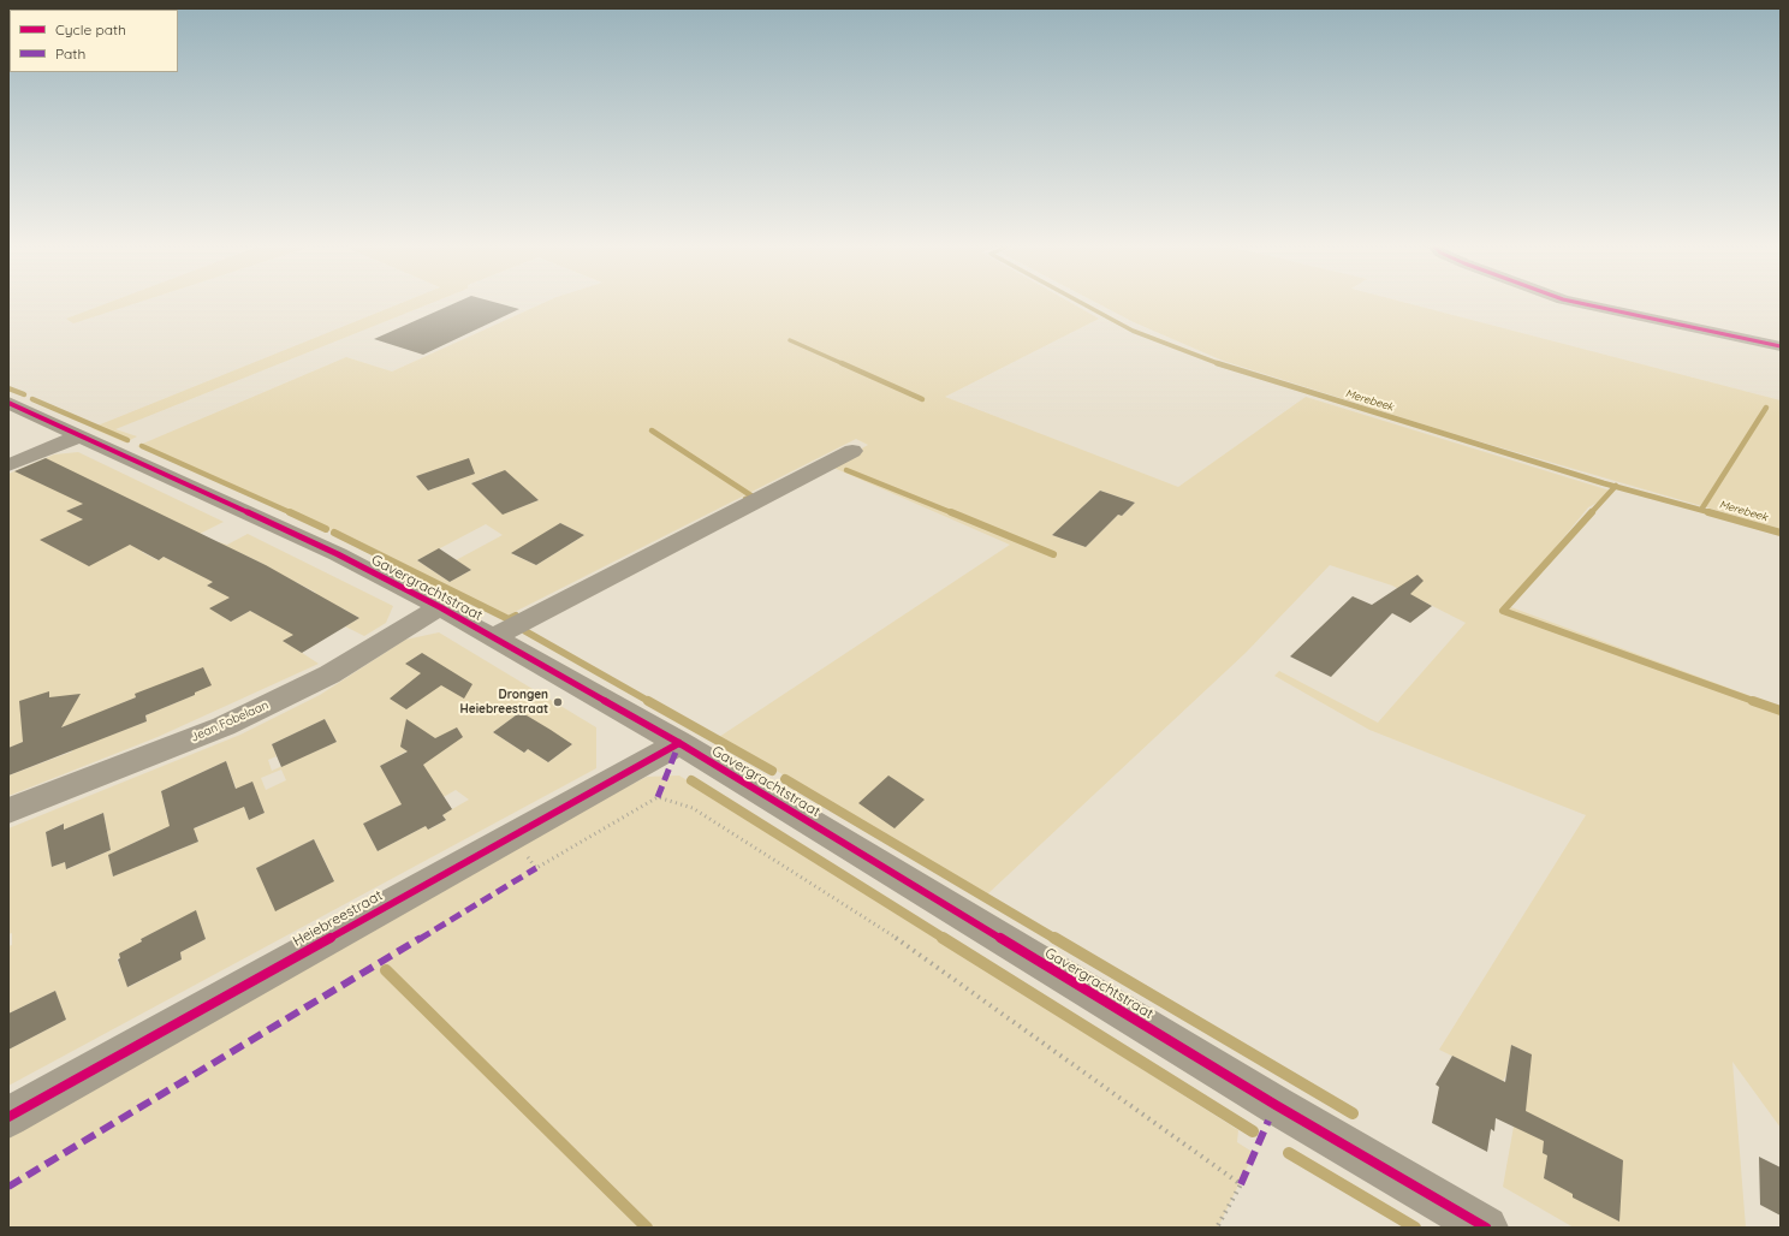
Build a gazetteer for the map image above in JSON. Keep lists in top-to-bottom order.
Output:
{
  "streets": {
    "street": ["Gavergrachtstraat", "Jean Fobelaan", "Heiebreestraat"]
  },
  "crossings": [
    ["Gavergrachtstraat", "Jean Fobelaan"],
    ["Gavergrachtstraat", "Heiebreestraat"]
  ],
  "water": ["Merebeek"],
  "places": ["Drongen Heiebreestraat"],
  "legend": ["Cycle path", "Path"]
}
